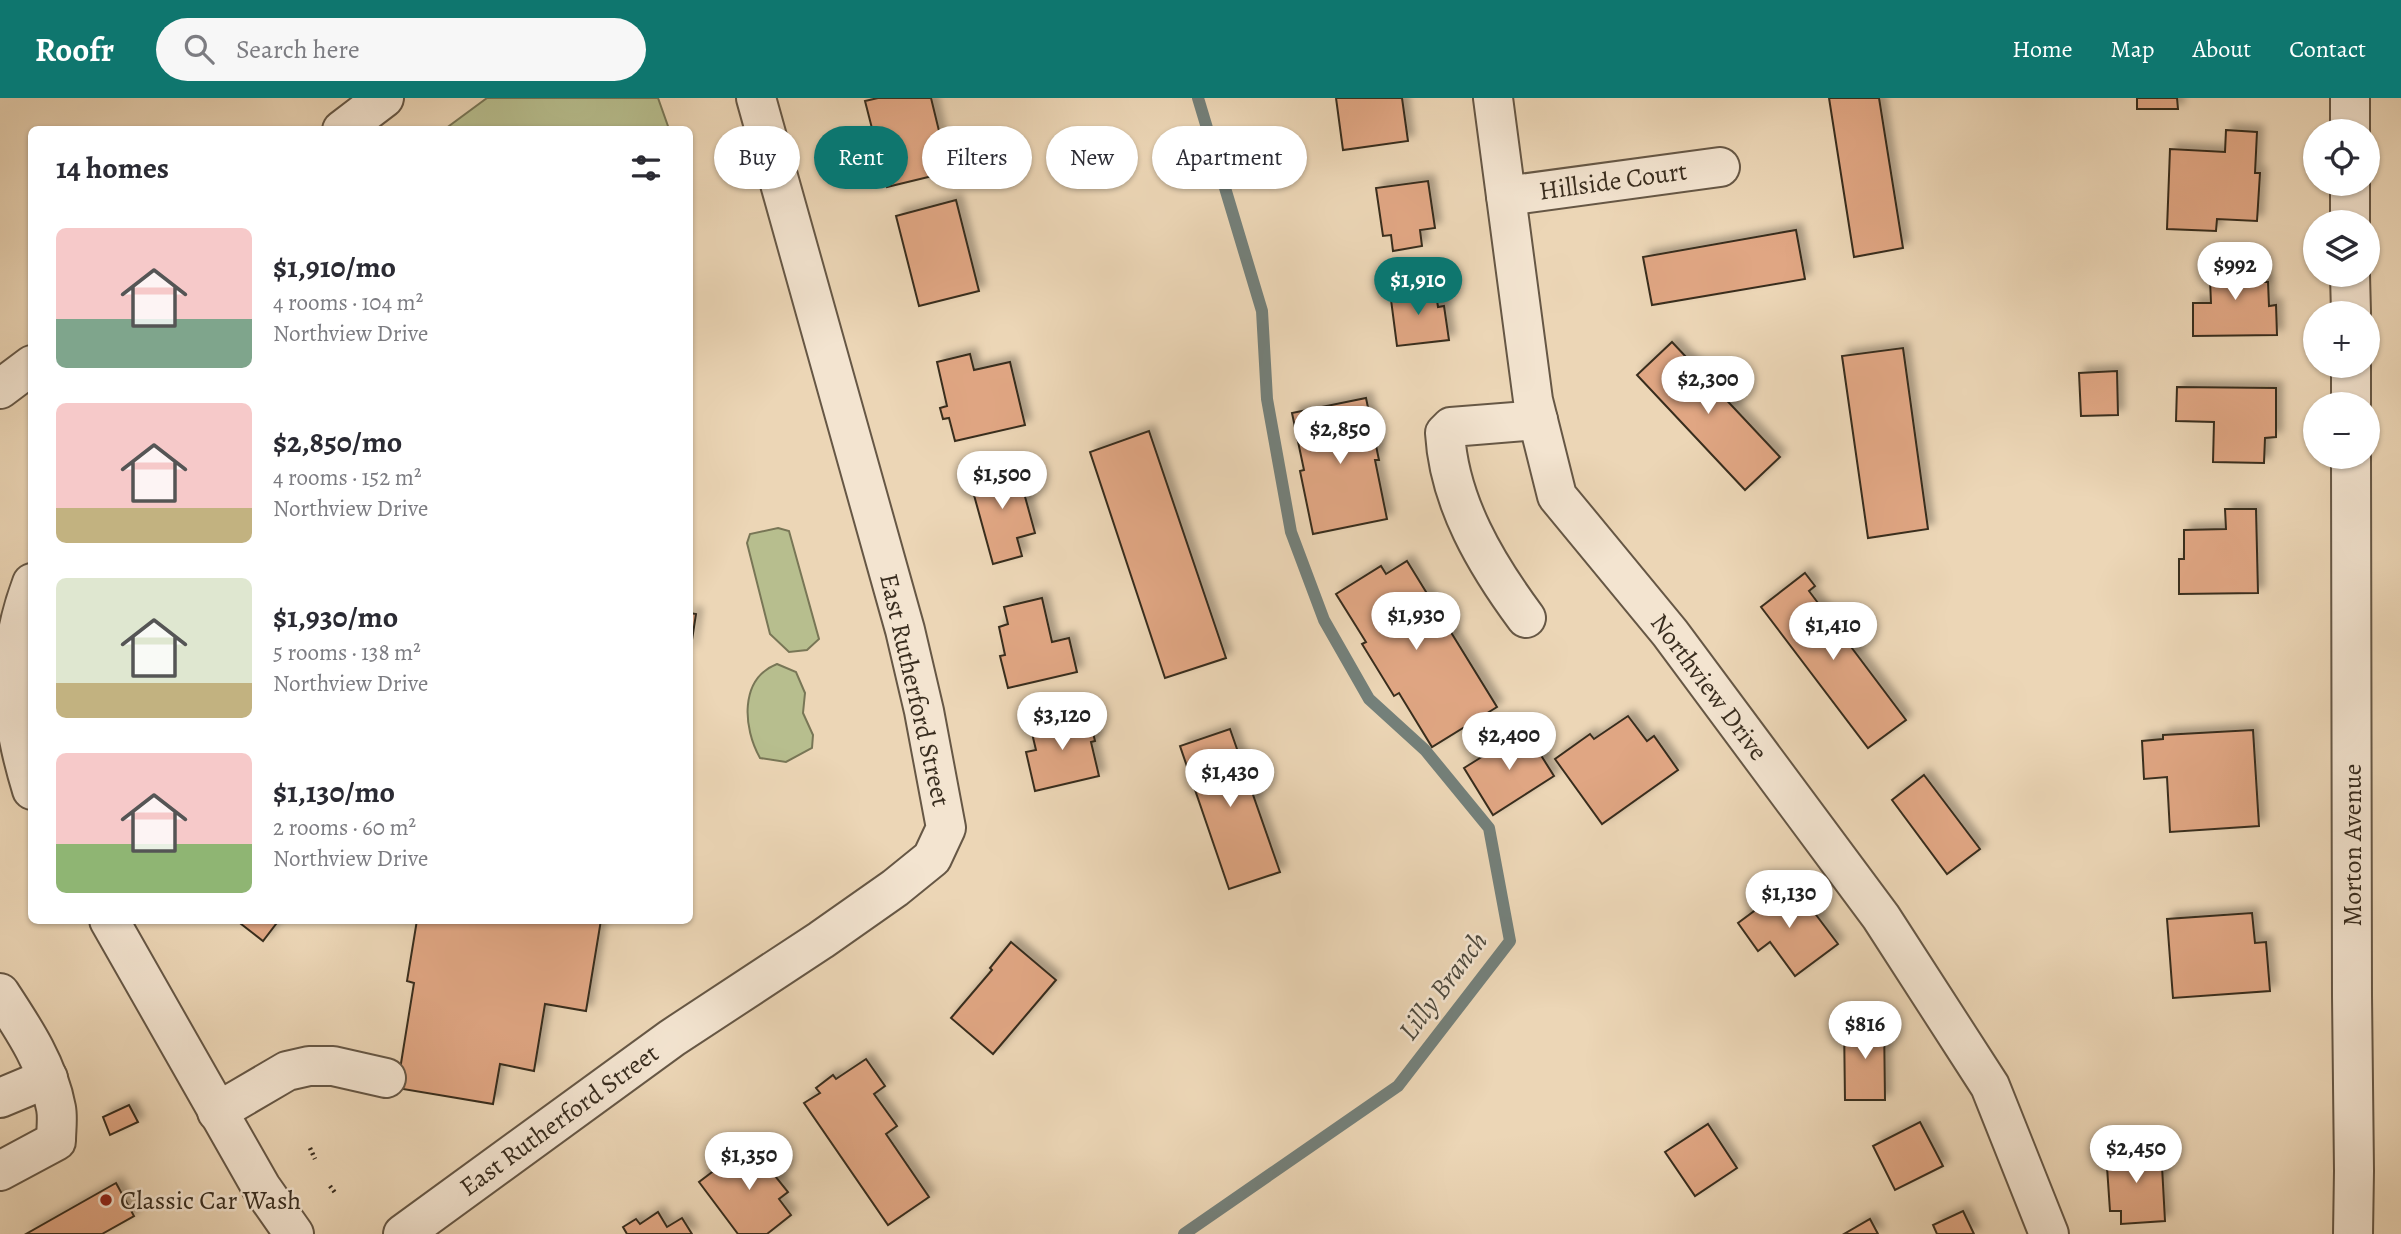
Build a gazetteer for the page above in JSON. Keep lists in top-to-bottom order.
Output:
{
  "streets": {
    "street": [
      "Hillside Court",
      "Northview Drive",
      "East Rutherford Street",
      "Morton Avenue"
    ]
  },
  "crossings": [
    ["Hillside Court", "Northview Drive"]
  ],
  "water": ["Lilly Branch"],
  "places": ["Classic Car Wash"],
  "page": {
    "header": "Roofr",
    "search": "Search here",
    "nav": [
      "Home",
      "Map",
      "About",
      "Contact"
    ],
    "map_buttons": ["+", "−"],
    "chip": [
      "Buy",
      "Rent",
      "Filters",
      "New",
      "Apartment"
    ],
    "heading": "14 homes",
    "list": [
      {
        "name": "$1,910/mo",
        "note": "4 rooms · 104 m² · Northview Drive"
      },
      {
        "name": "$2,850/mo",
        "note": "4 rooms · 152 m² · Northview Drive"
      },
      {
        "name": "$1,930/mo",
        "note": "5 rooms · 138 m² · Northview Drive"
      },
      {
        "name": "$1,130/mo",
        "note": "2 rooms · 60 m² · Northview Drive"
      }
    ],
    "price": [
      "$992",
      "$1,910",
      "$2,300",
      "$2,850",
      "$1,500",
      "$1,930",
      "$1,410",
      "$3,120",
      "$2,400",
      "$1,430",
      "$1,130",
      "$816",
      "$2,450",
      "$1,350"
    ]
  }
}
